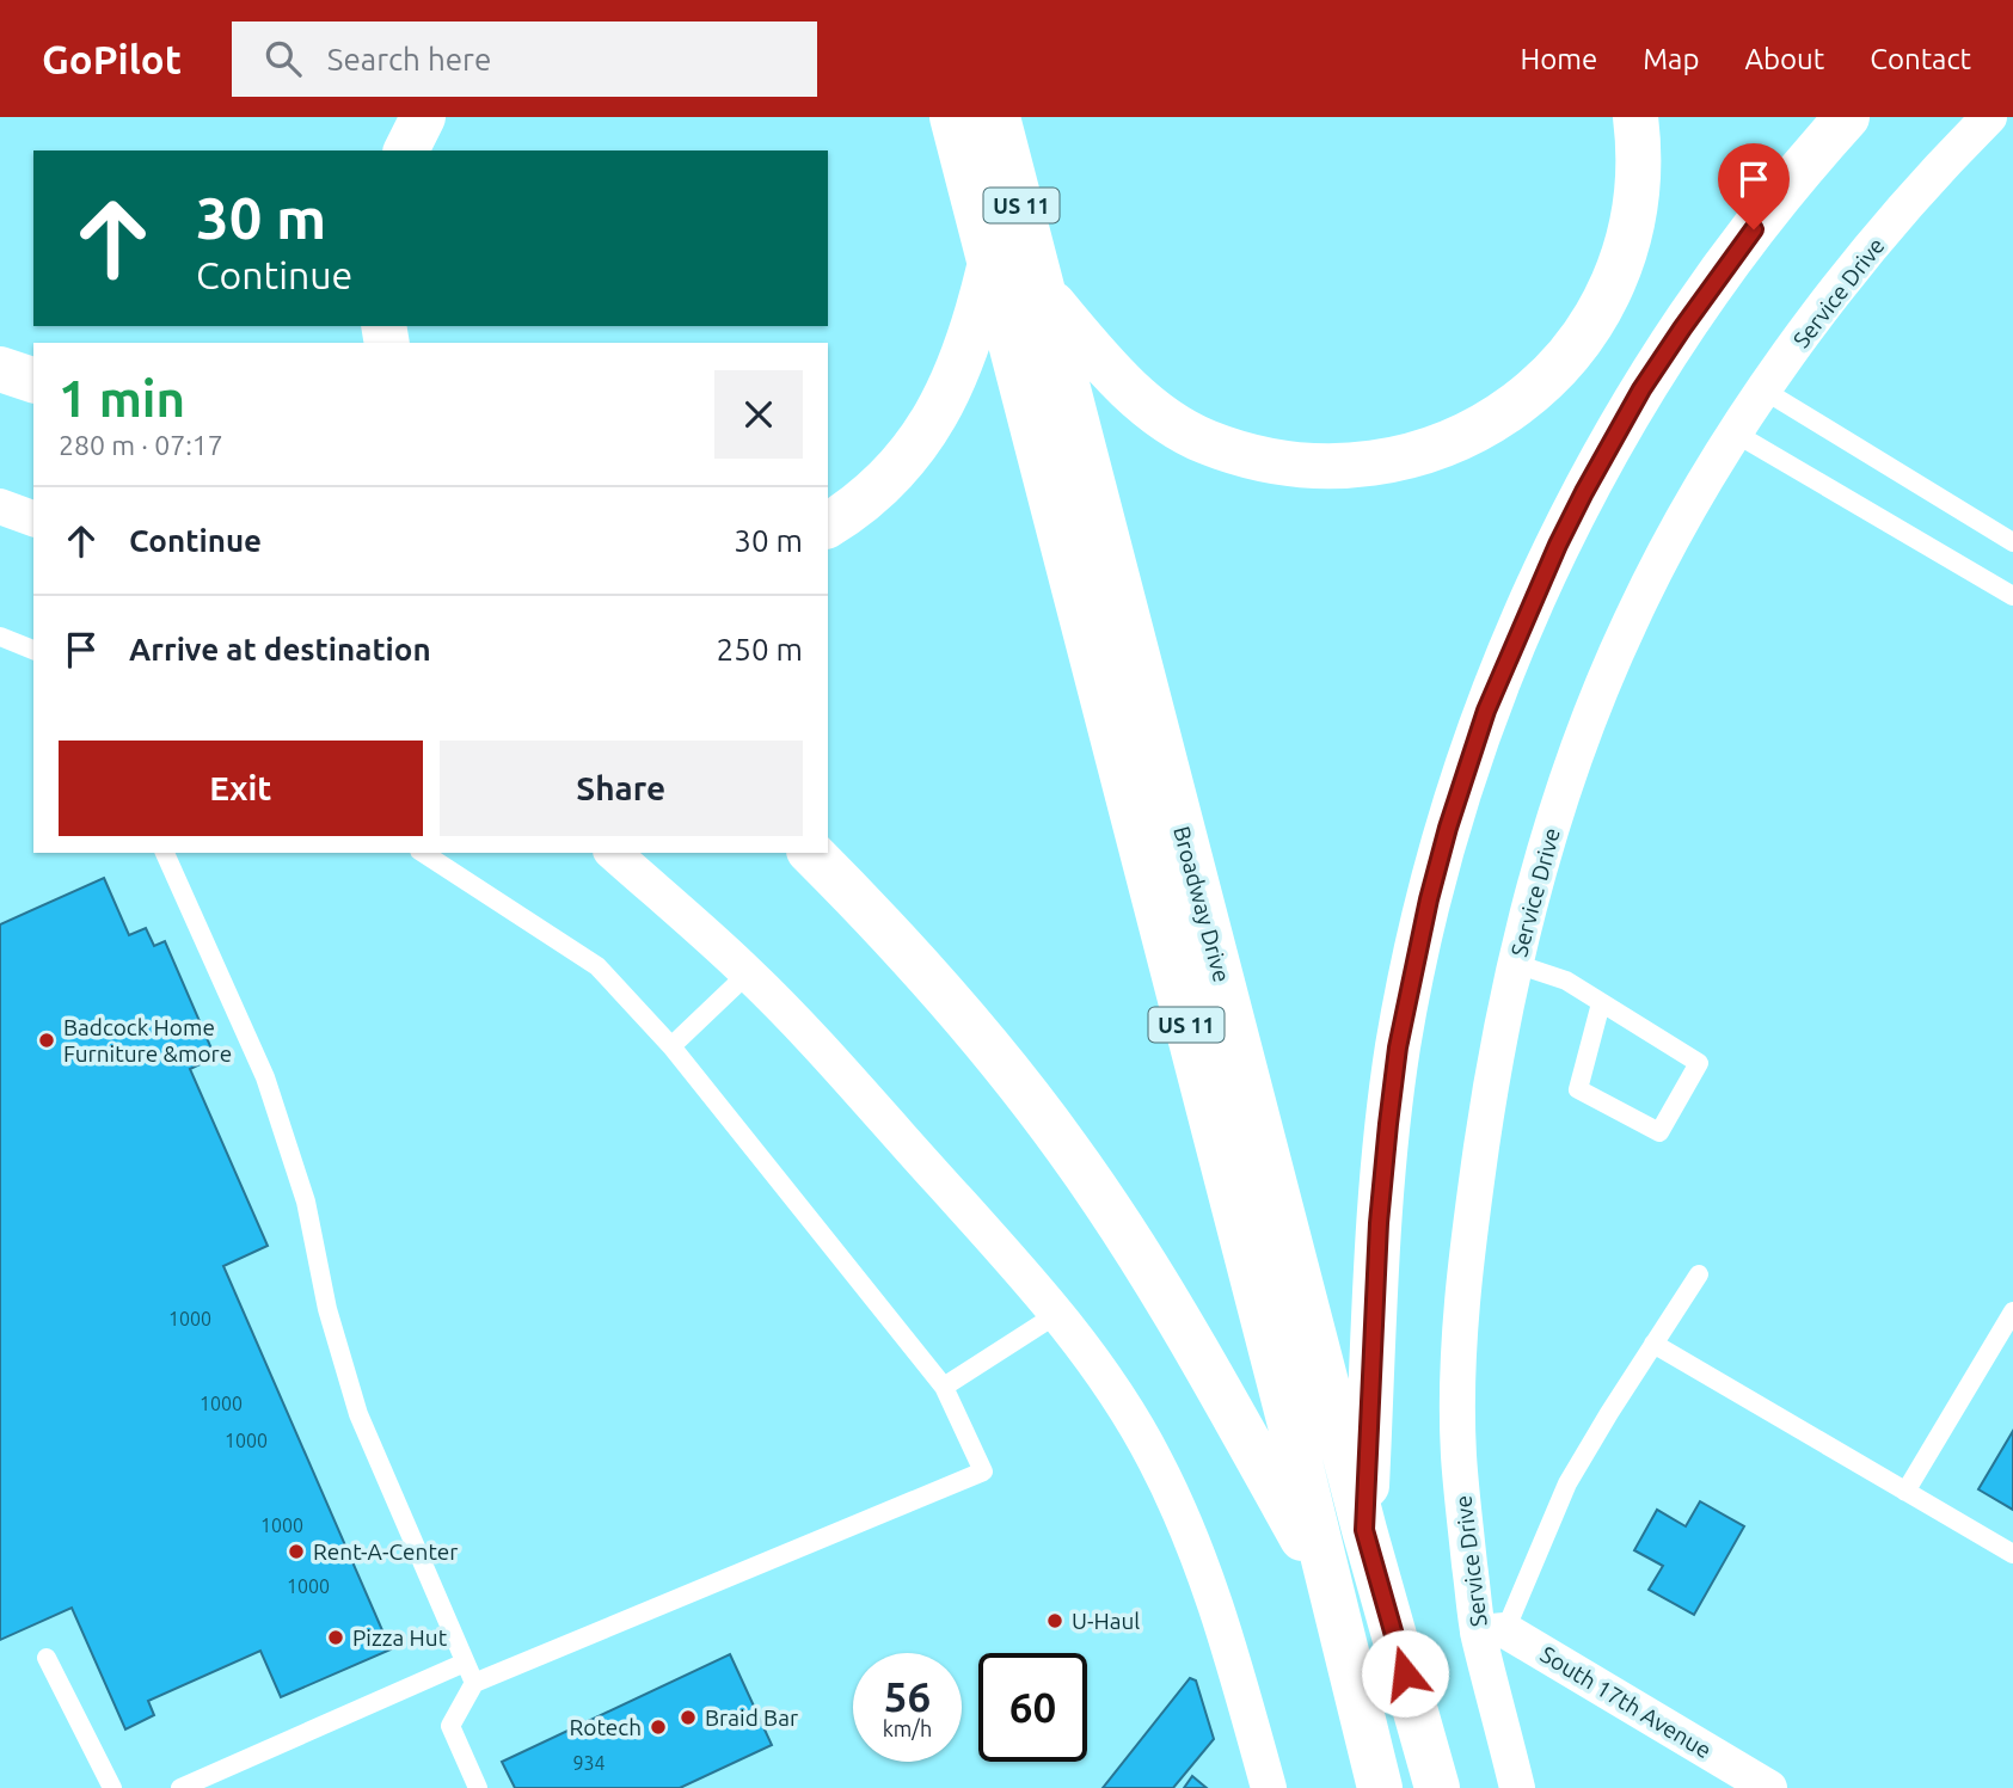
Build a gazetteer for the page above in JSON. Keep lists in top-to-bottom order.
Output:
{
  "streets": {
    "main road": ["US 11", "Broadway Drive"],
    "street": ["Service Drive", "South 17th Avenue"]
  },
  "crossings": [
    ["Service Drive", "South 17th Avenue"]
  ],
  "places": [
    "Badcock Home Furniture &more",
    "Rent-A-Center",
    "U-Haul",
    "Pizza Hut",
    "Braid Bar",
    "Rotech"
  ],
  "house_numbers": [
    "1000",
    "1000",
    "1000",
    "1000",
    "1000",
    "934"
  ],
  "page": {
    "header": "GoPilot",
    "search": "Search here",
    "nav": [
      "Home",
      "Map",
      "About",
      "Contact"
    ],
    "turn": ["30 m", "Continue"],
    "heading": ["1 min", "280 m · 07:17"],
    "list": [
      {
        "name": "Continue",
        "value": "30 m"
      },
      {
        "name": "Arrive at destination",
        "value": "250 m"
      }
    ],
    "buttons": ["Exit", "Share"],
    "speed": "56 km/h",
    "limit": "60"
  }
}
